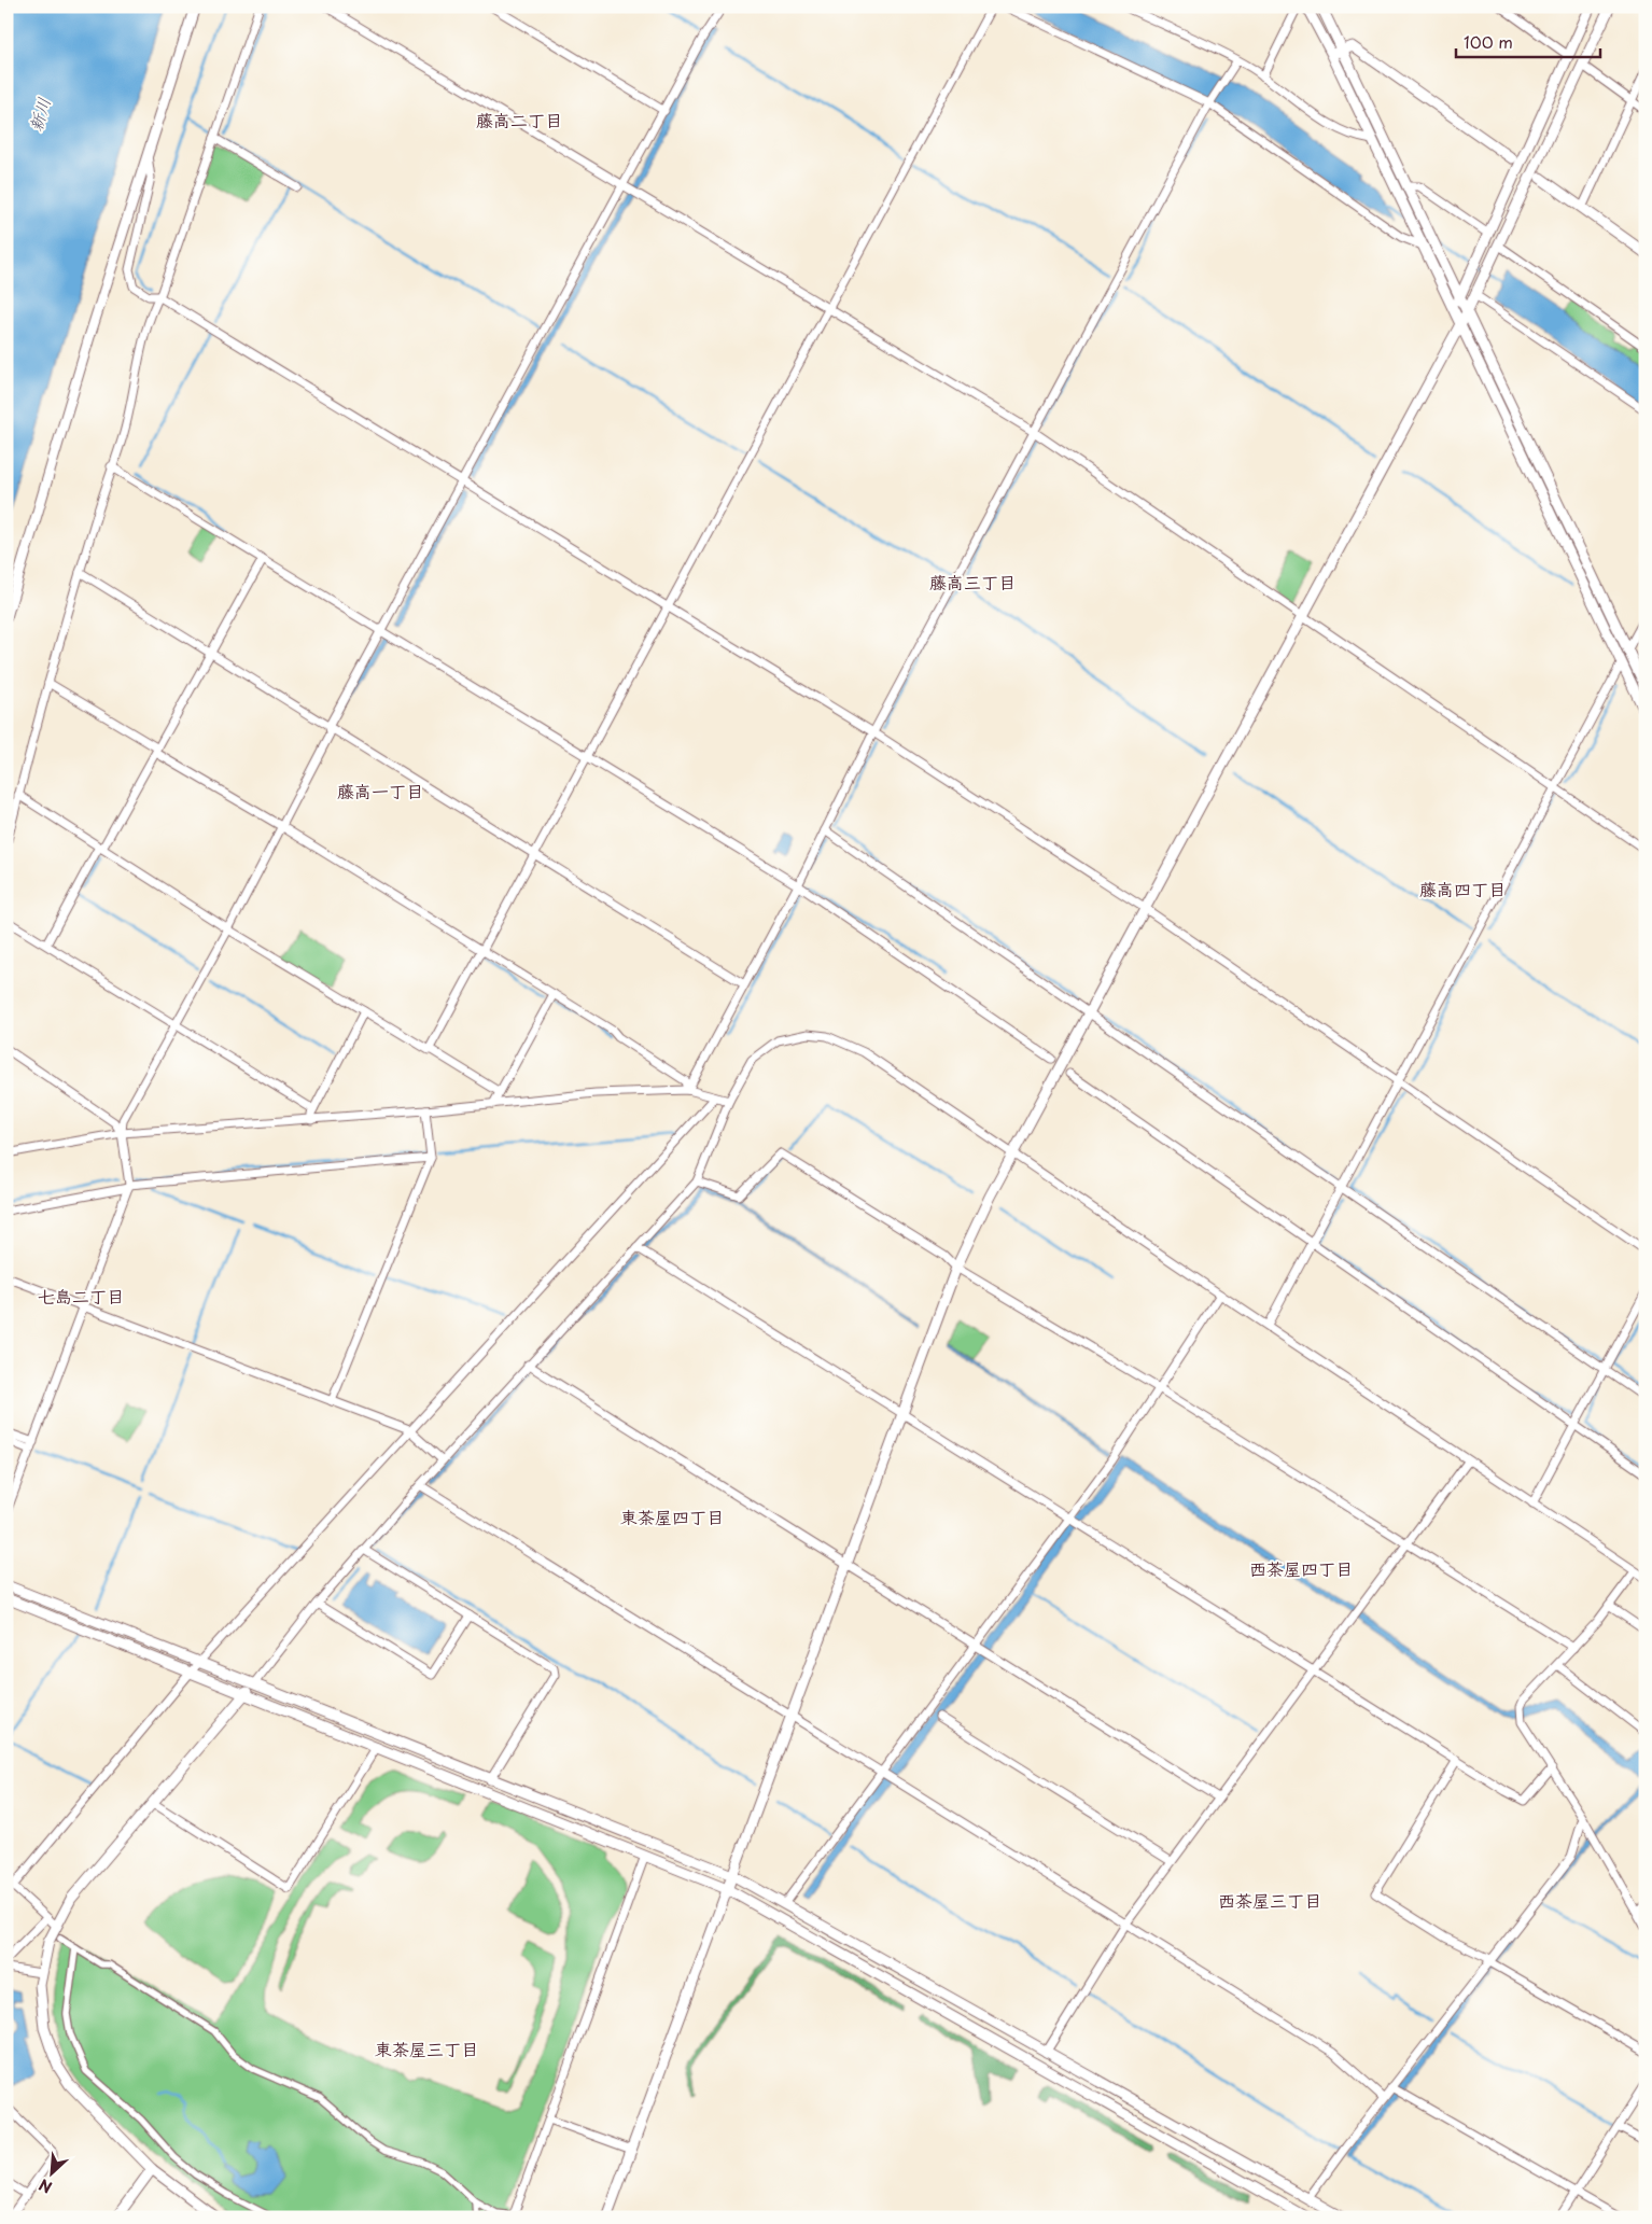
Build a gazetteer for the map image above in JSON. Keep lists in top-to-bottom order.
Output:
{
  "districts": [
    "藤高二丁目",
    "藤高三丁目",
    "藤高一丁目",
    "藤高四丁目",
    "七島二丁目",
    "東茶屋四丁目",
    "西茶屋四丁目",
    "西茶屋三丁目",
    "東茶屋三丁目"
  ],
  "water": ["新川"],
  "scale_bar": "100 m",
  "north": "bottom left"
}
